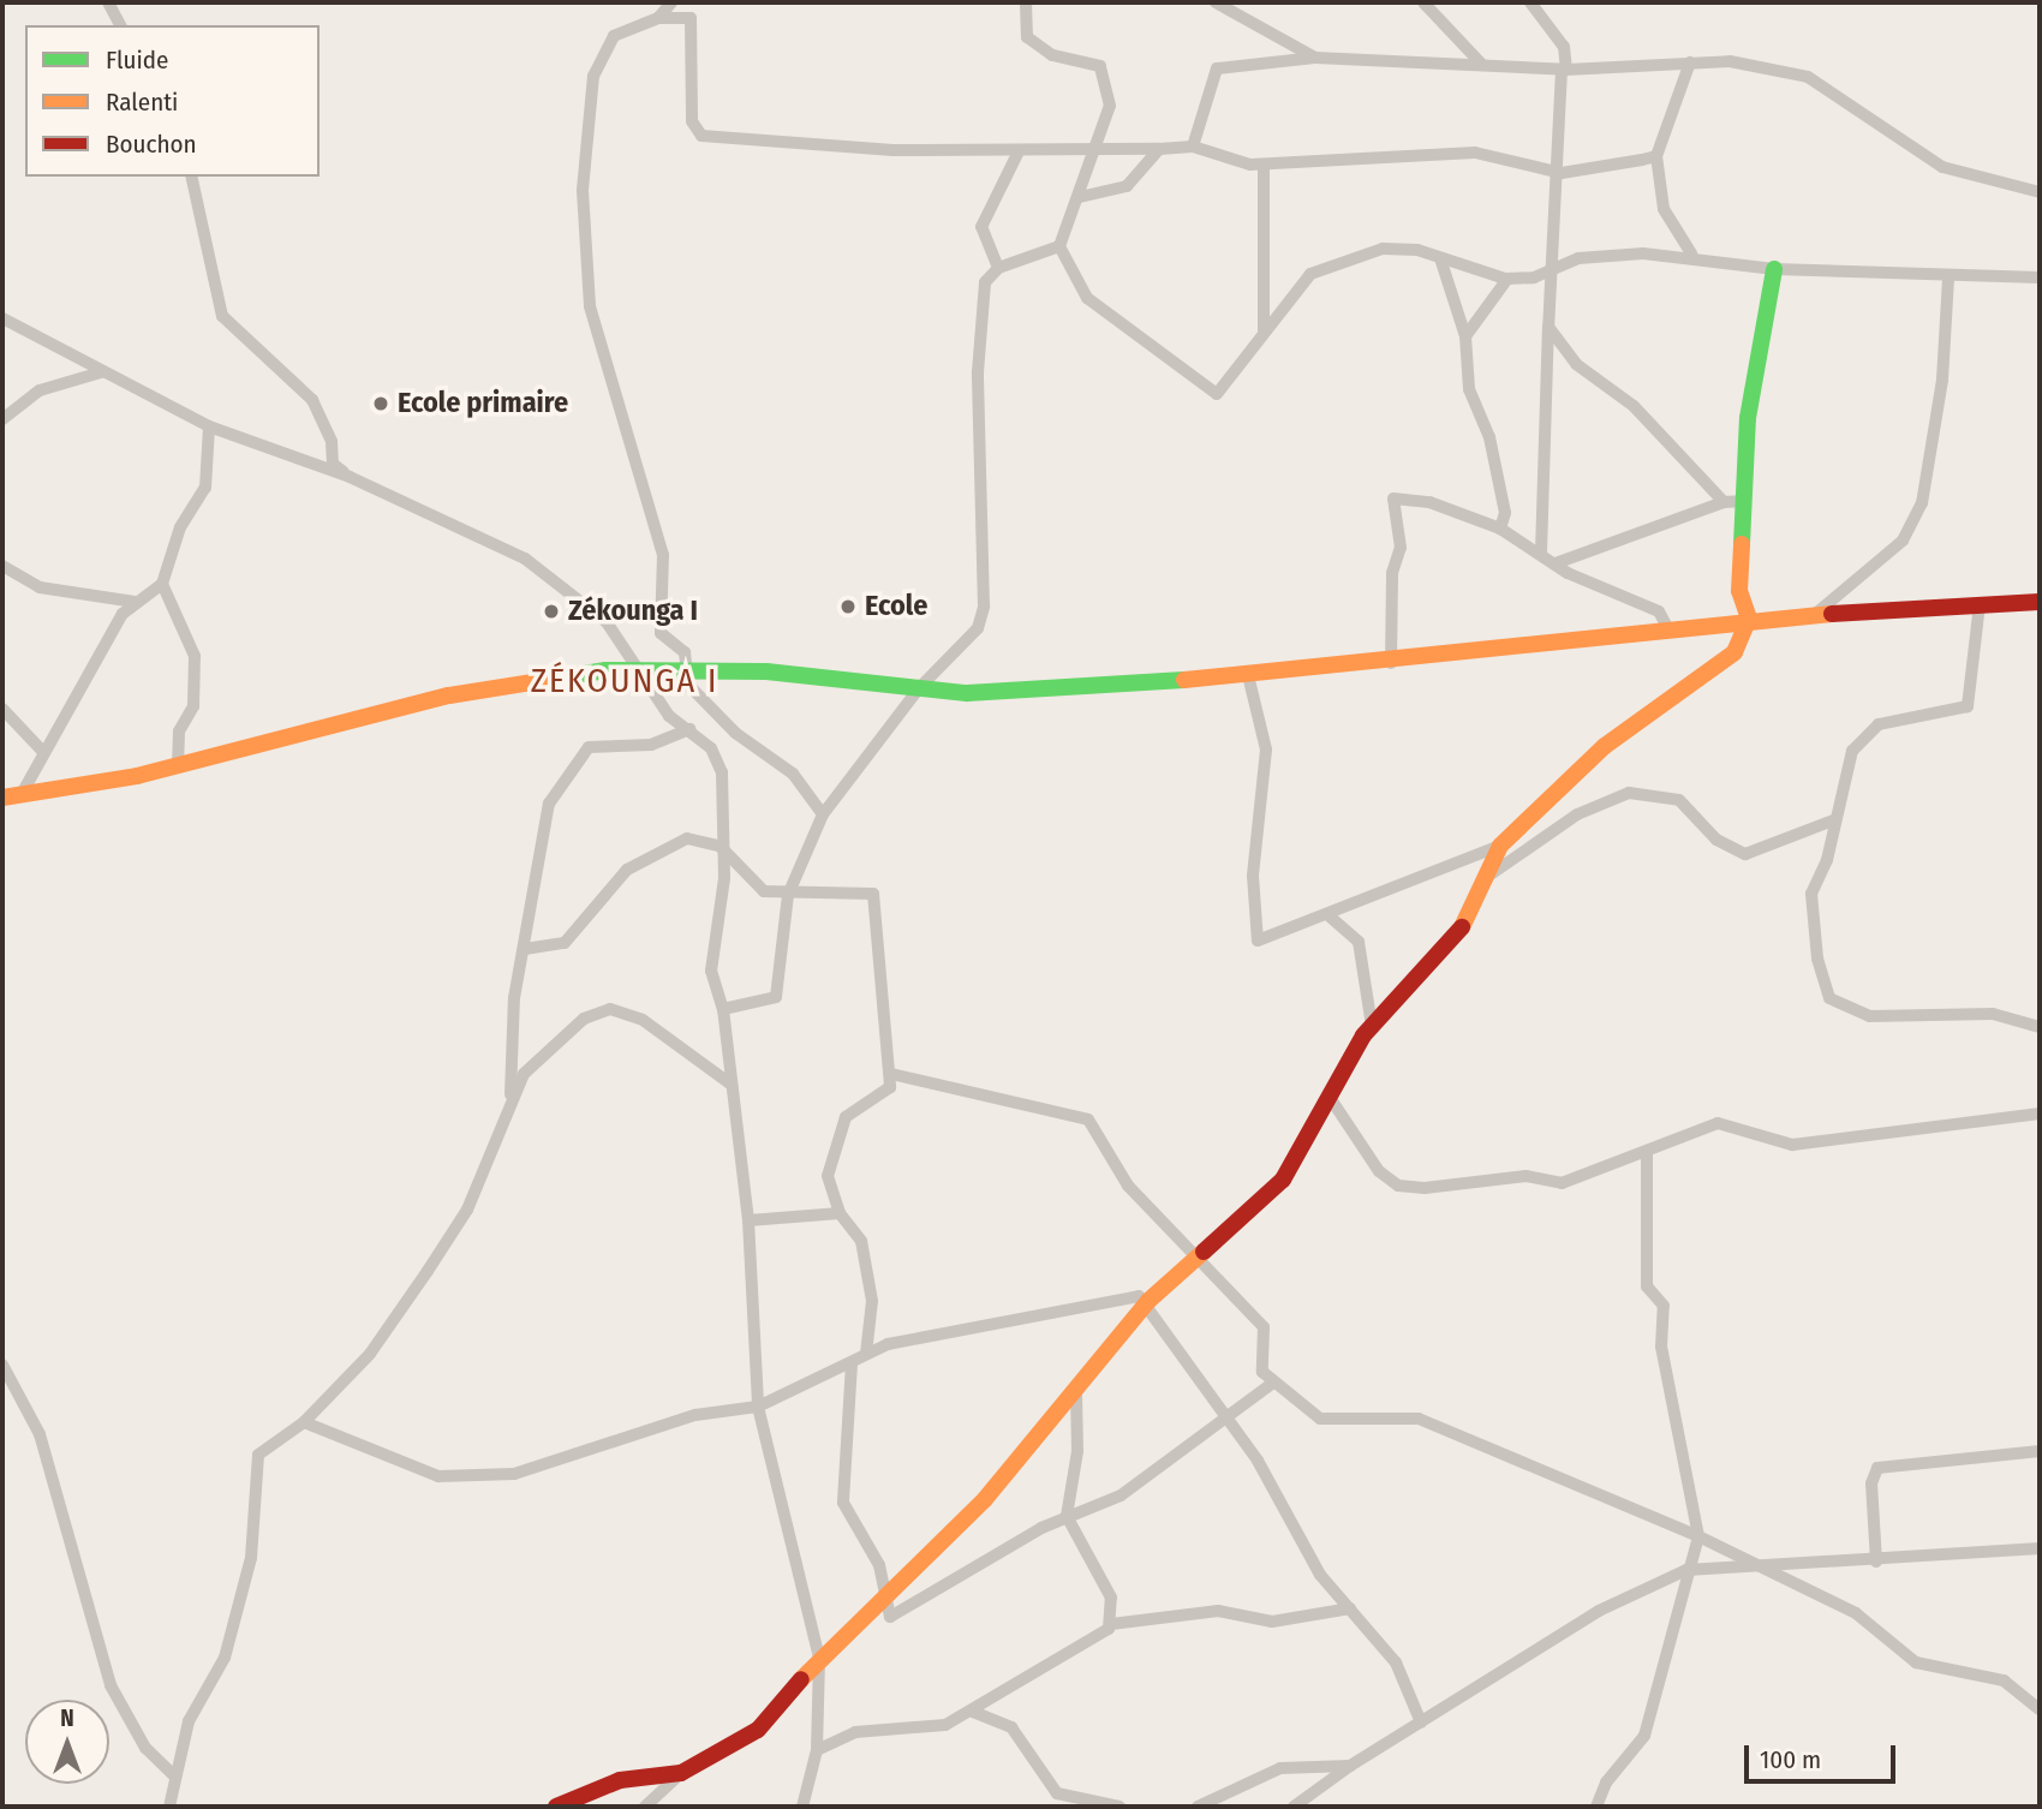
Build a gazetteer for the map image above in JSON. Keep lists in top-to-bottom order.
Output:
{
  "districts": ["ZÉKOUNGA I"],
  "places": ["Ecole primaire", "Ecole", "Zékounga I"],
  "legend": ["Fluide", "Ralenti", "Bouchon"],
  "scale_bar": "100 m",
  "north": "top"
}
